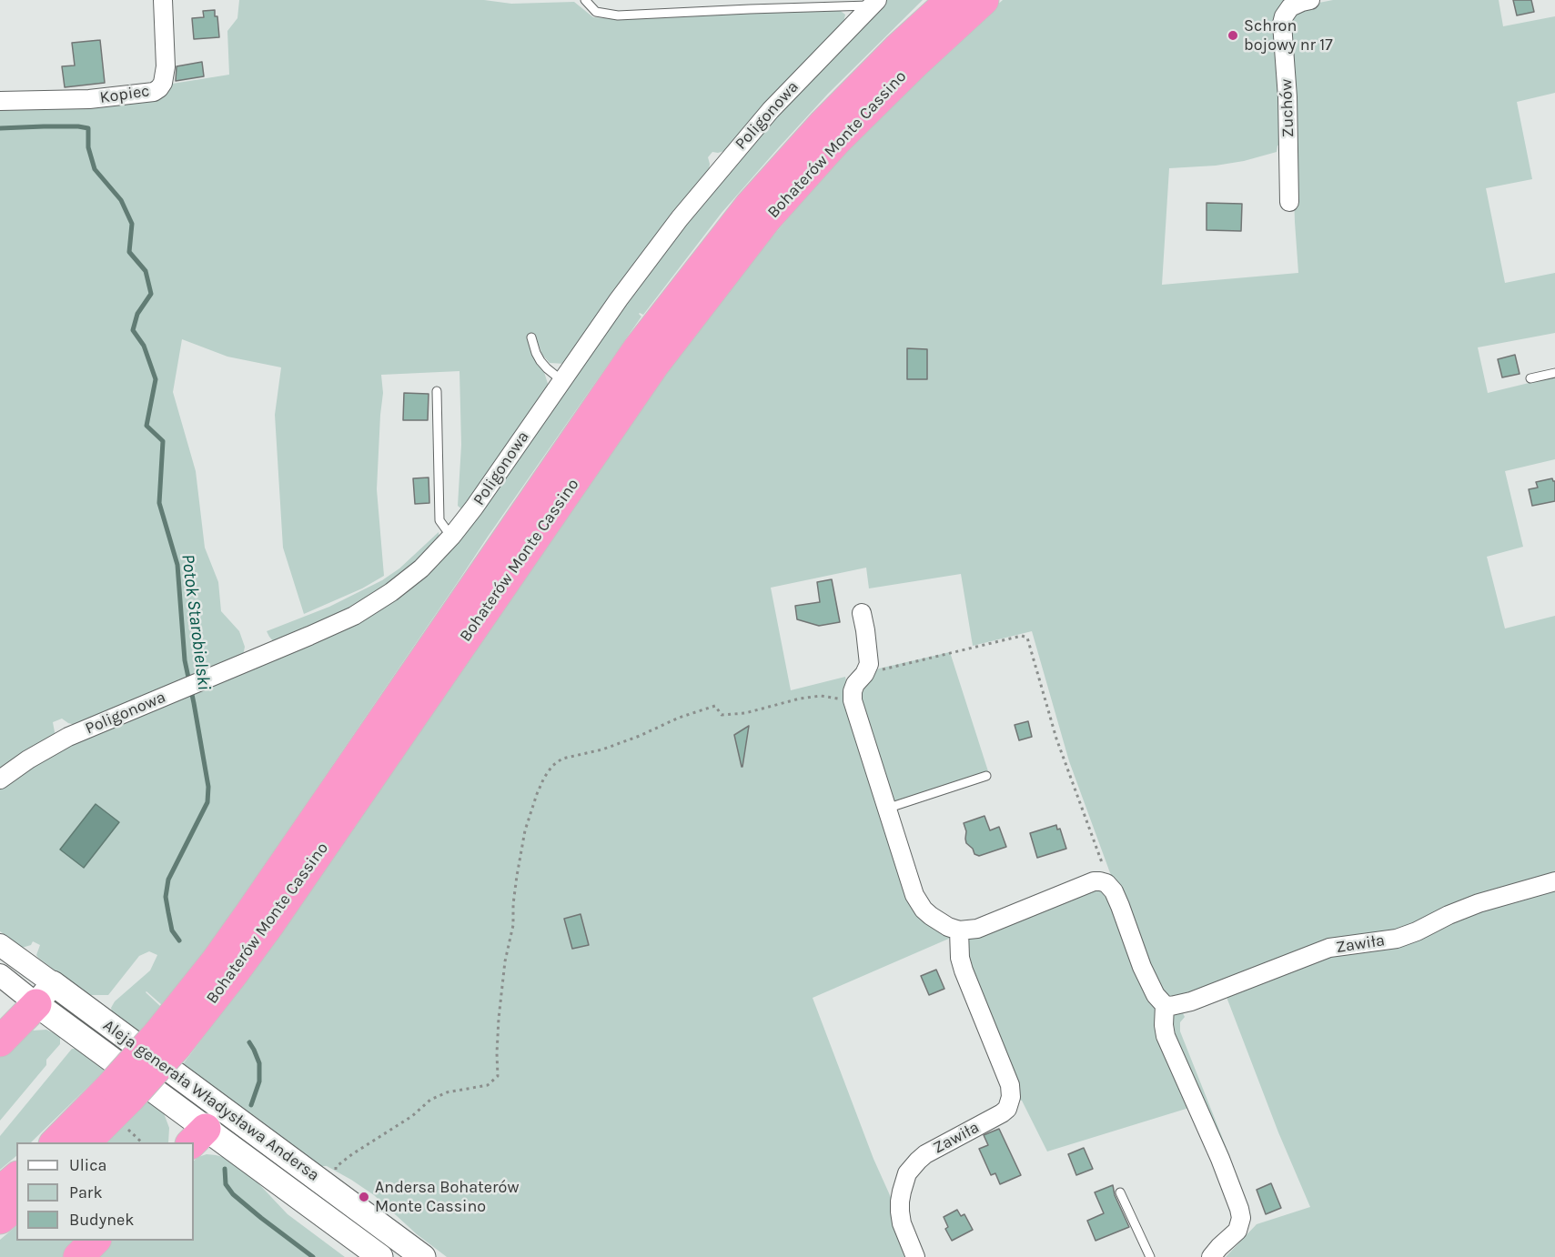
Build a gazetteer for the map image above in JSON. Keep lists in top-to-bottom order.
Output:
{
  "streets": {
    "highway": ["Bohaterów Monte Cassino"],
    "main road": ["Aleja generała Władysława Andersa"],
    "street": [
      "Kopiec",
      "Zuchów",
      "Poligonowa",
      "Zawiła"
    ]
  },
  "water": ["Potok Starobielski"],
  "places": ["Schron bojowy nr 17", "Andersa Bohaterów Monte Cassino"],
  "legend": ["Ulica", "Park", "Budynek"]
}
